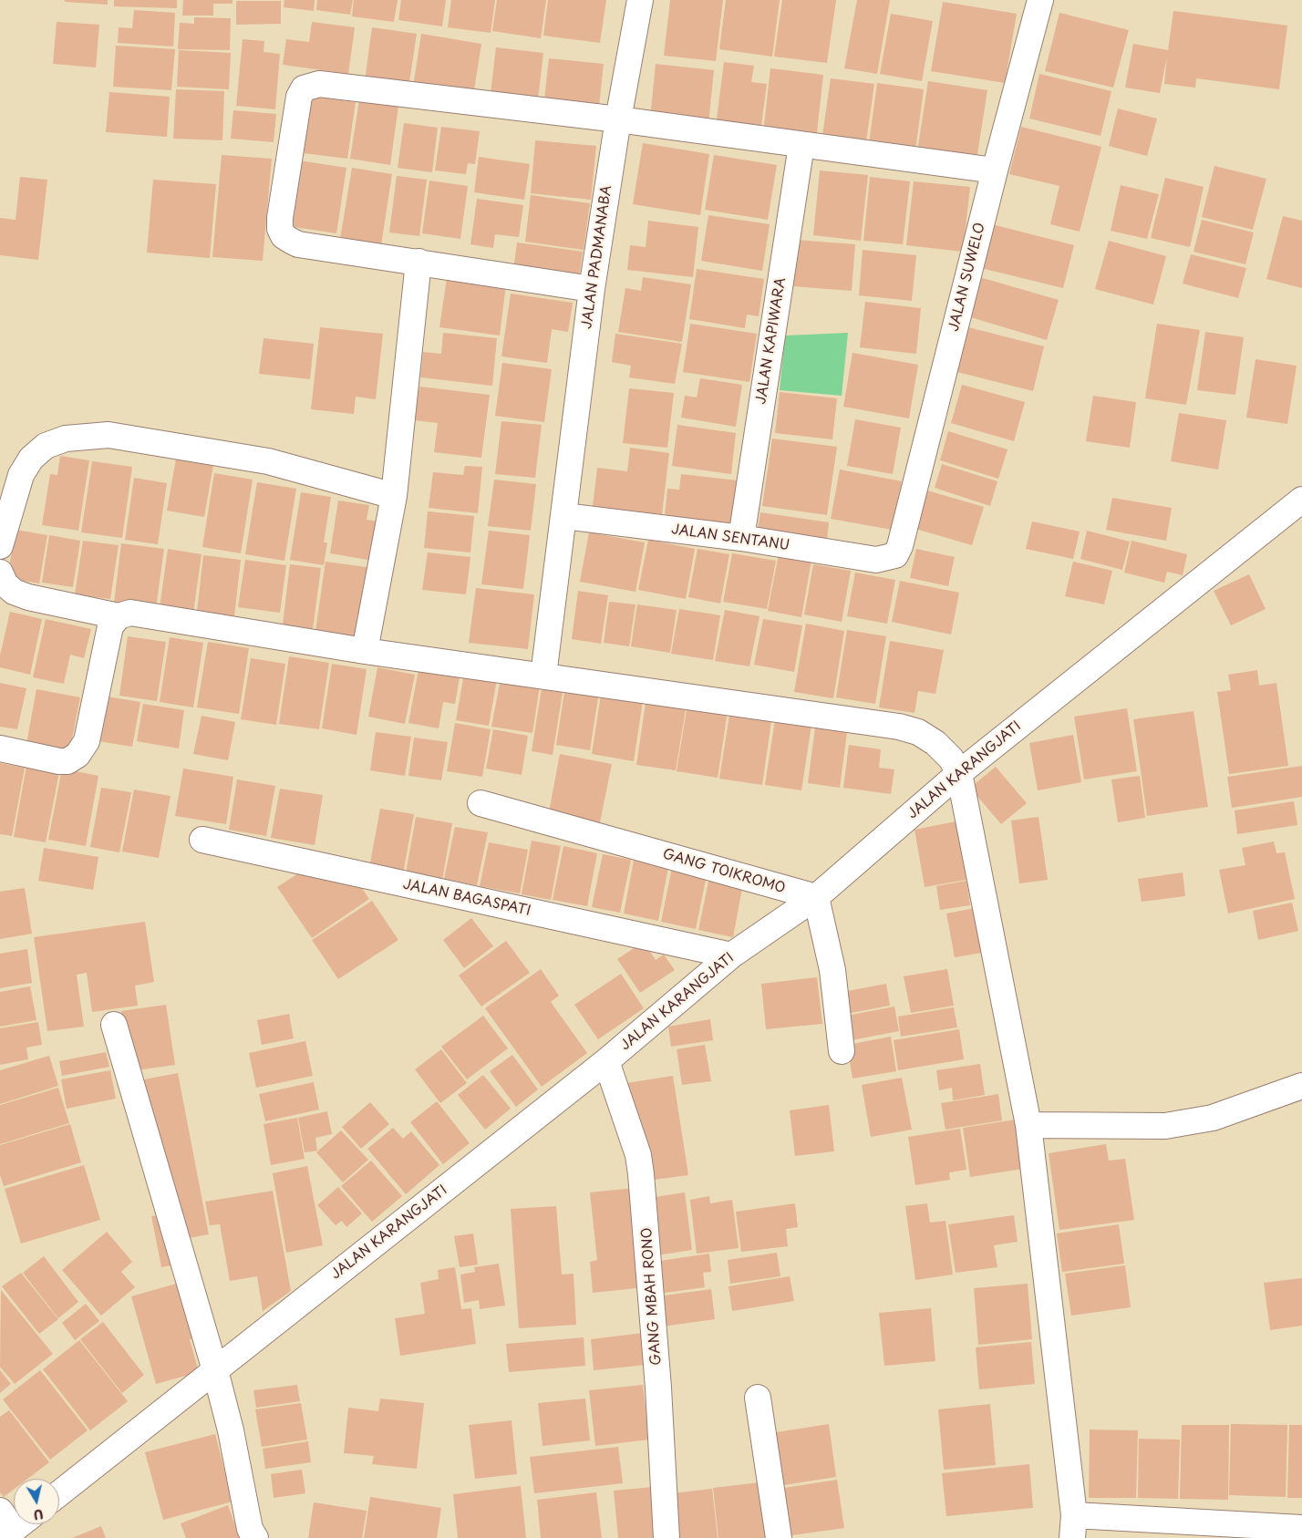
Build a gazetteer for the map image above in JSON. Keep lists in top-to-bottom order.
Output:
{
  "streets": {
    "street": [
      "JALAN PADMANABA",
      "JALAN SUWELO",
      "JALAN KAPIWARA",
      "JALAN SENTANU",
      "JALAN KARANGJATI",
      "GANG TOIKROMO",
      "JALAN BAGASPATI",
      "GANG MBAH RONO"
    ]
  },
  "crossings": [
    ["JALAN PADMANABA", "JALAN SENTANU"],
    ["JALAN SUWELO", "JALAN SENTANU"],
    ["JALAN KAPIWARA", "JALAN SENTANU"],
    ["JALAN KARANGJATI", "GANG TOIKROMO"],
    ["JALAN KARANGJATI", "JALAN BAGASPATI"],
    ["JALAN KARANGJATI", "GANG MBAH RONO"]
  ],
  "north": "bottom"
}
